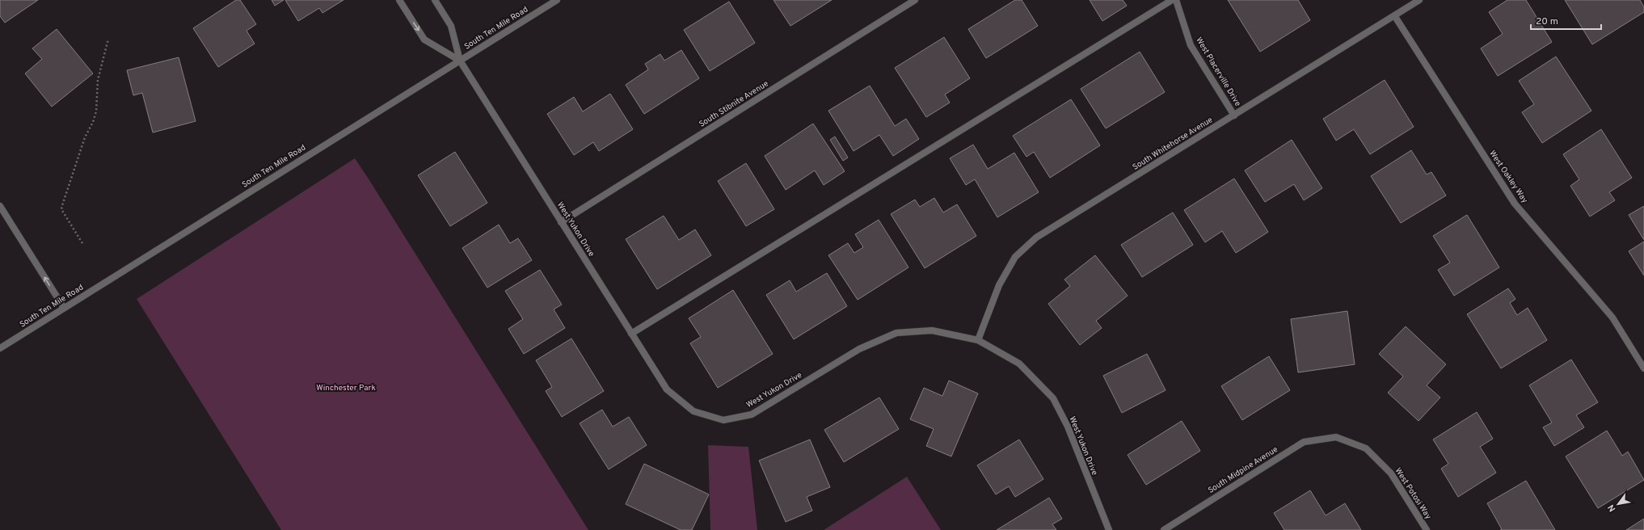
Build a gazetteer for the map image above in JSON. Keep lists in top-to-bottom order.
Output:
{
  "streets": {
    "street": [
      "South Ten Mile Road",
      "West Placerville Drive",
      "South Stibnite Avenue",
      "South Whitehorse Avenue",
      "West Oakley Way",
      "West Yukon Drive",
      "South Midpine Avenue",
      "West Potosi Way"
    ]
  },
  "crossings": [
    ["South Ten Mile Road", "West Yukon Drive"],
    ["West Placerville Drive", "South Whitehorse Avenue"],
    ["South Stibnite Avenue", "West Yukon Drive"],
    ["South Whitehorse Avenue", "West Oakley Way"],
    ["South Whitehorse Avenue", "West Yukon Drive"],
    ["South Midpine Avenue", "West Potosi Way"]
  ],
  "parks": ["Winchester Park"],
  "scale_bar": "20 m",
  "north": "bottom left"
}
